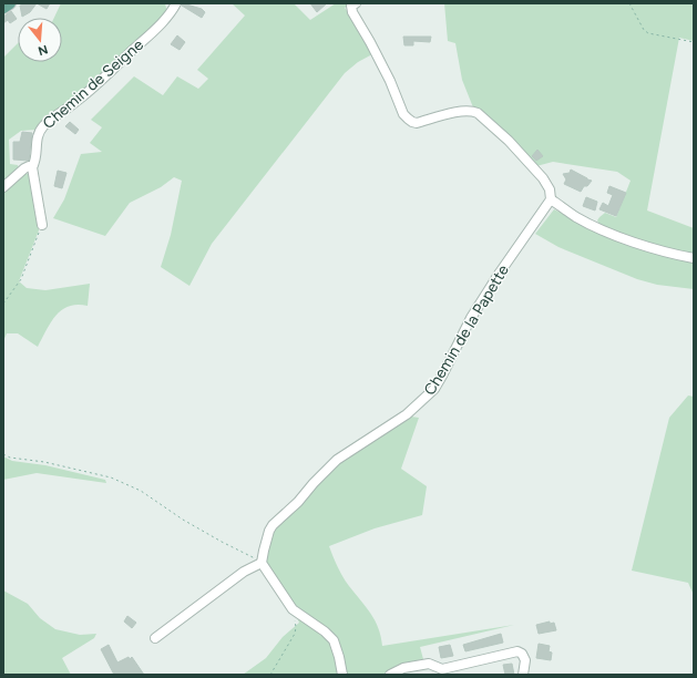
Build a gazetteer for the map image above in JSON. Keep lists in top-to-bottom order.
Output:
{
  "streets": {
    "street": ["Chemin de Seigne", "Chemin de la Papette"]
  },
  "north": "bottom"
}
